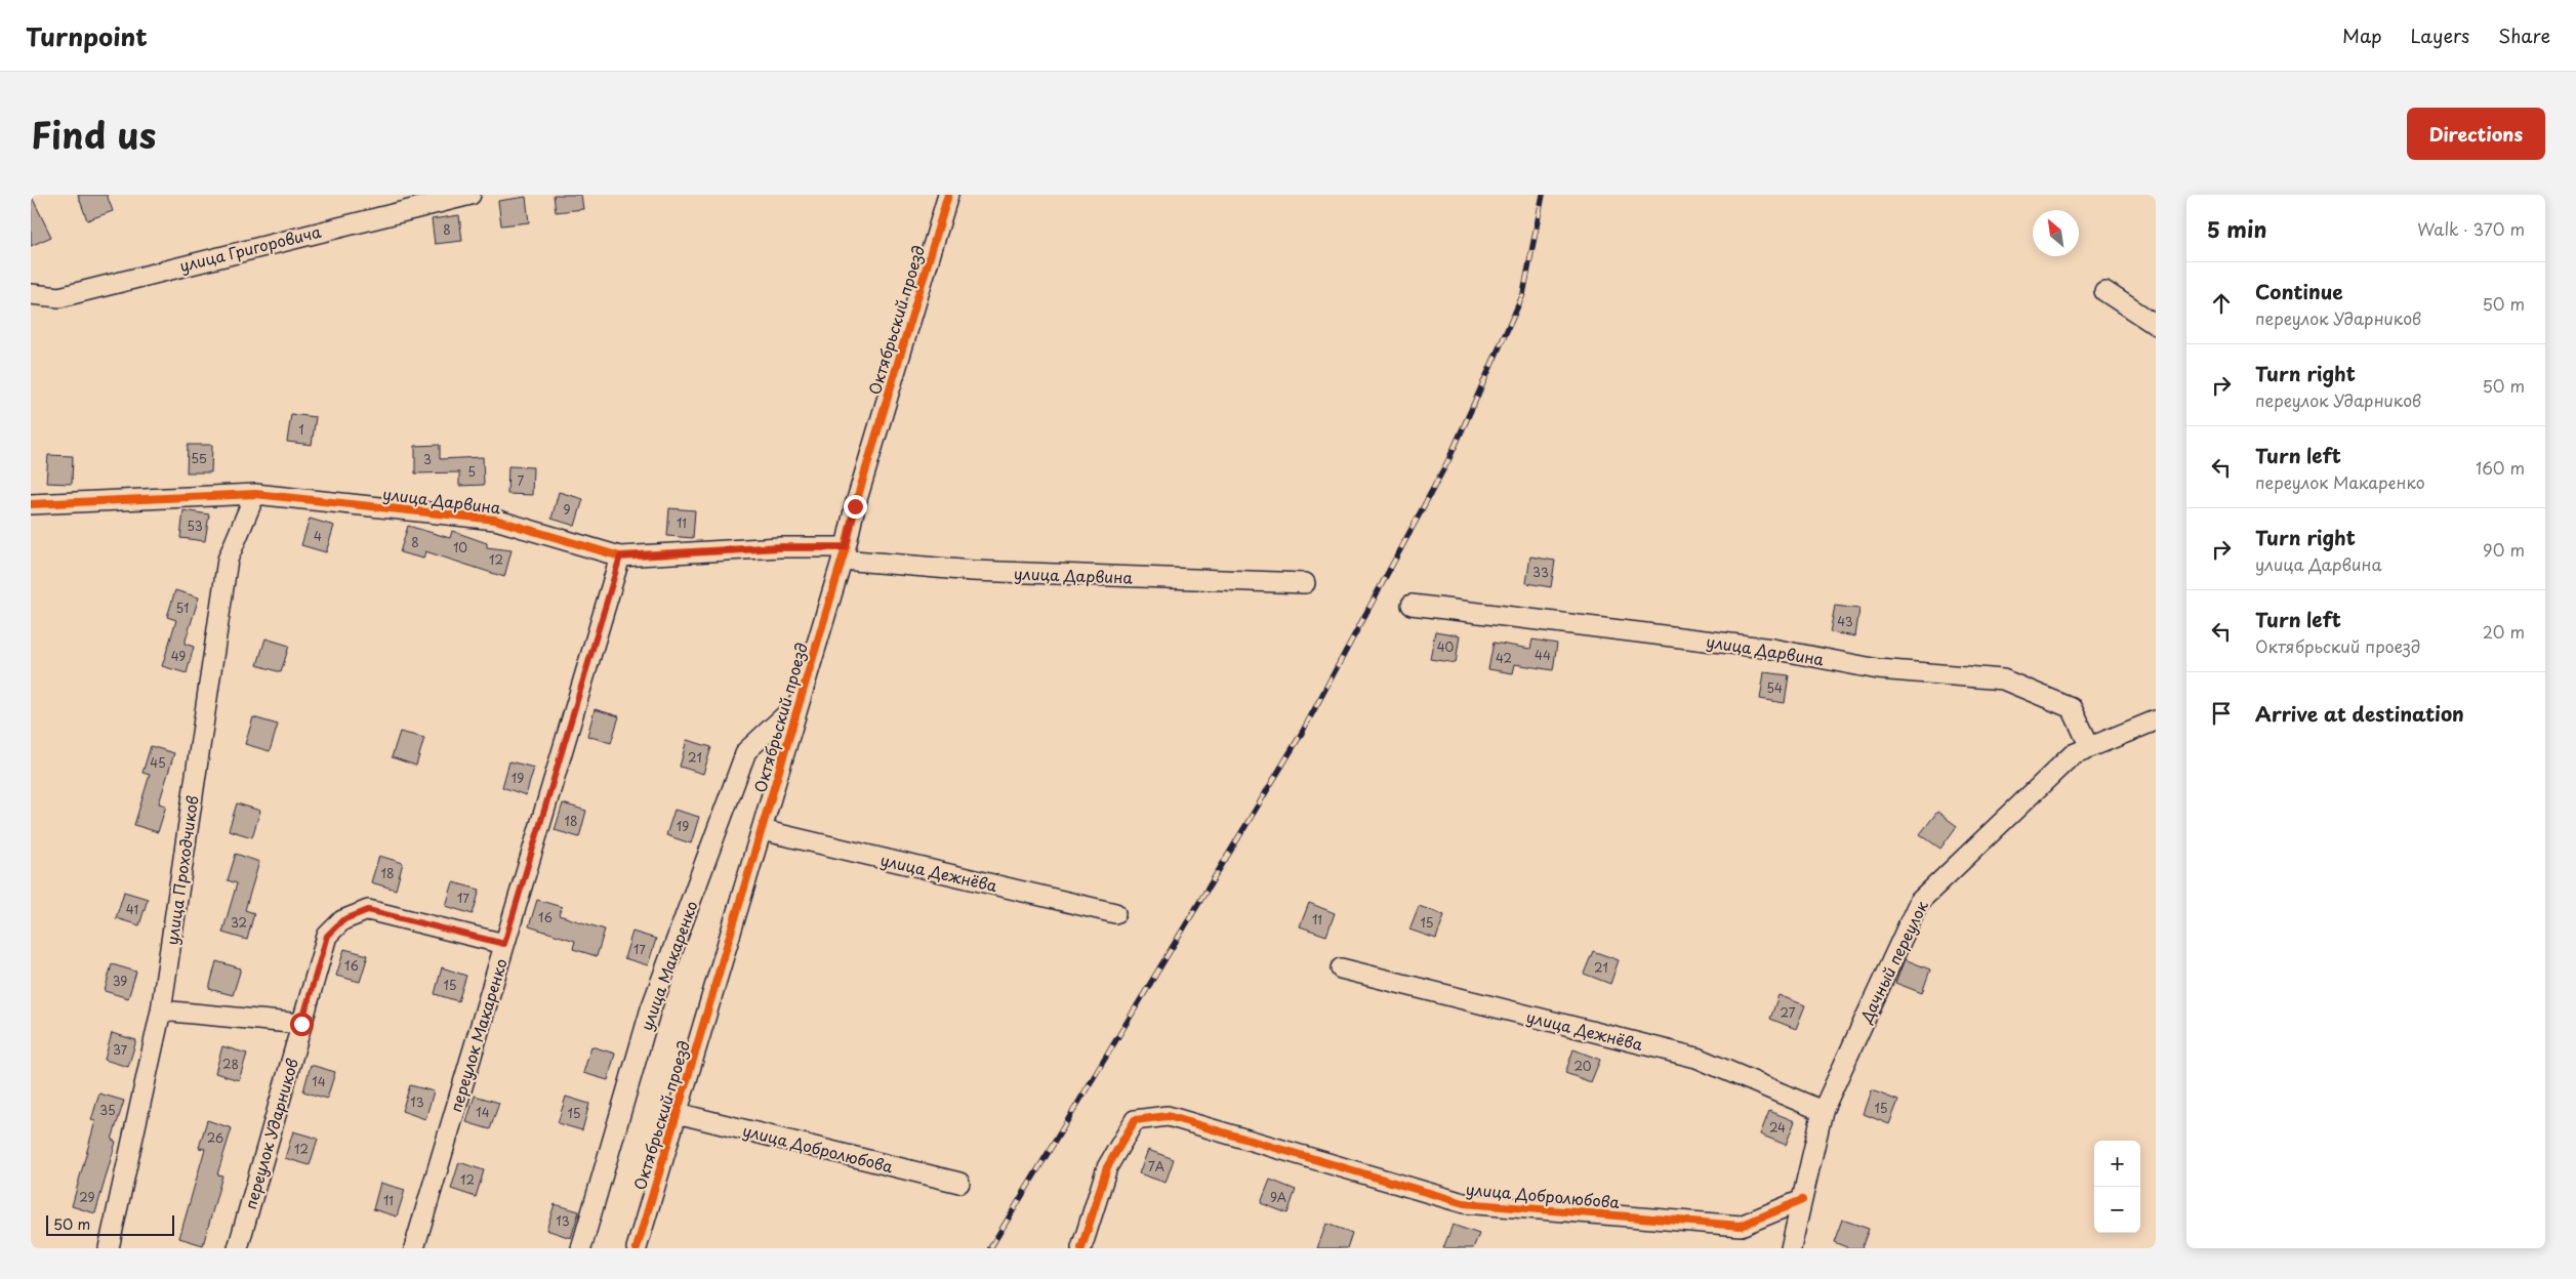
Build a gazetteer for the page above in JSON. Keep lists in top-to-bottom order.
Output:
{
  "streets": {
    "street": [
      "улица Григоровича",
      "Октябрьский проезд",
      "улица Дарвина",
      "улица Проходчиков",
      "улица Дежнёва",
      "Дачный переулок",
      "улица Макаренко",
      "переулок Макаренко",
      "переулок Ударников",
      "улица Добролюбова"
    ]
  },
  "crossings": [
    ["Октябрьский проезд", "улица Дарвина"],
    ["Октябрьский проезд", "улица Дежнёва"],
    ["Октябрьский проезд", "улица Макаренко"],
    ["Октябрьский проезд", "улица Добролюбова"],
    ["улица Дарвина", "улица Проходчиков"],
    ["улица Дарвина", "Дачный переулок"],
    ["улица Дарвина", "переулок Макаренко"],
    ["улица Дежнёва", "Дачный переулок"],
    ["Дачный переулок", "улица Добролюбова"],
    ["переулок Макаренко", "переулок Ударников"]
  ],
  "house_numbers": [
    "8",
    "1",
    "55",
    "3",
    "5",
    "7",
    "9",
    "11",
    "53",
    "4",
    "8",
    "10",
    "12",
    "33",
    "51",
    "43",
    "40",
    "44",
    "49",
    "42",
    "54",
    "21",
    "45",
    "19",
    "18",
    "19",
    "18",
    "17",
    "41",
    "16",
    "11",
    "32",
    "15",
    "17",
    "16",
    "21",
    "39",
    "15",
    "27",
    "37",
    "28",
    "20",
    "14",
    "13",
    "15",
    "35",
    "14",
    "15",
    "24",
    "26",
    "12",
    "7А",
    "12",
    "29",
    "9А",
    "11",
    "13"
  ],
  "scale_bar": "50 m",
  "north": "top left",
  "page": {
    "header": "Turnpoint",
    "nav": ["Map", "Layers", "Share"],
    "title": "Find us",
    "buttons": "Directions",
    "heading": ["5 min", "Walk · 370 m"],
    "list": [
      ["Continue", "переулок Ударников", "50 m"],
      ["Turn right", "переулок Ударников", "50 m"],
      ["Turn left", "переулок Макаренко", "160 m"],
      ["Turn right", "улица Дарвина", "90 m"],
      ["Turn left", "Октябрьский проезд", "20 m"],
      "Arrive at destination"
    ],
    "map_buttons": ["+", "−"],
    "scale": "50 m"
  }
}
